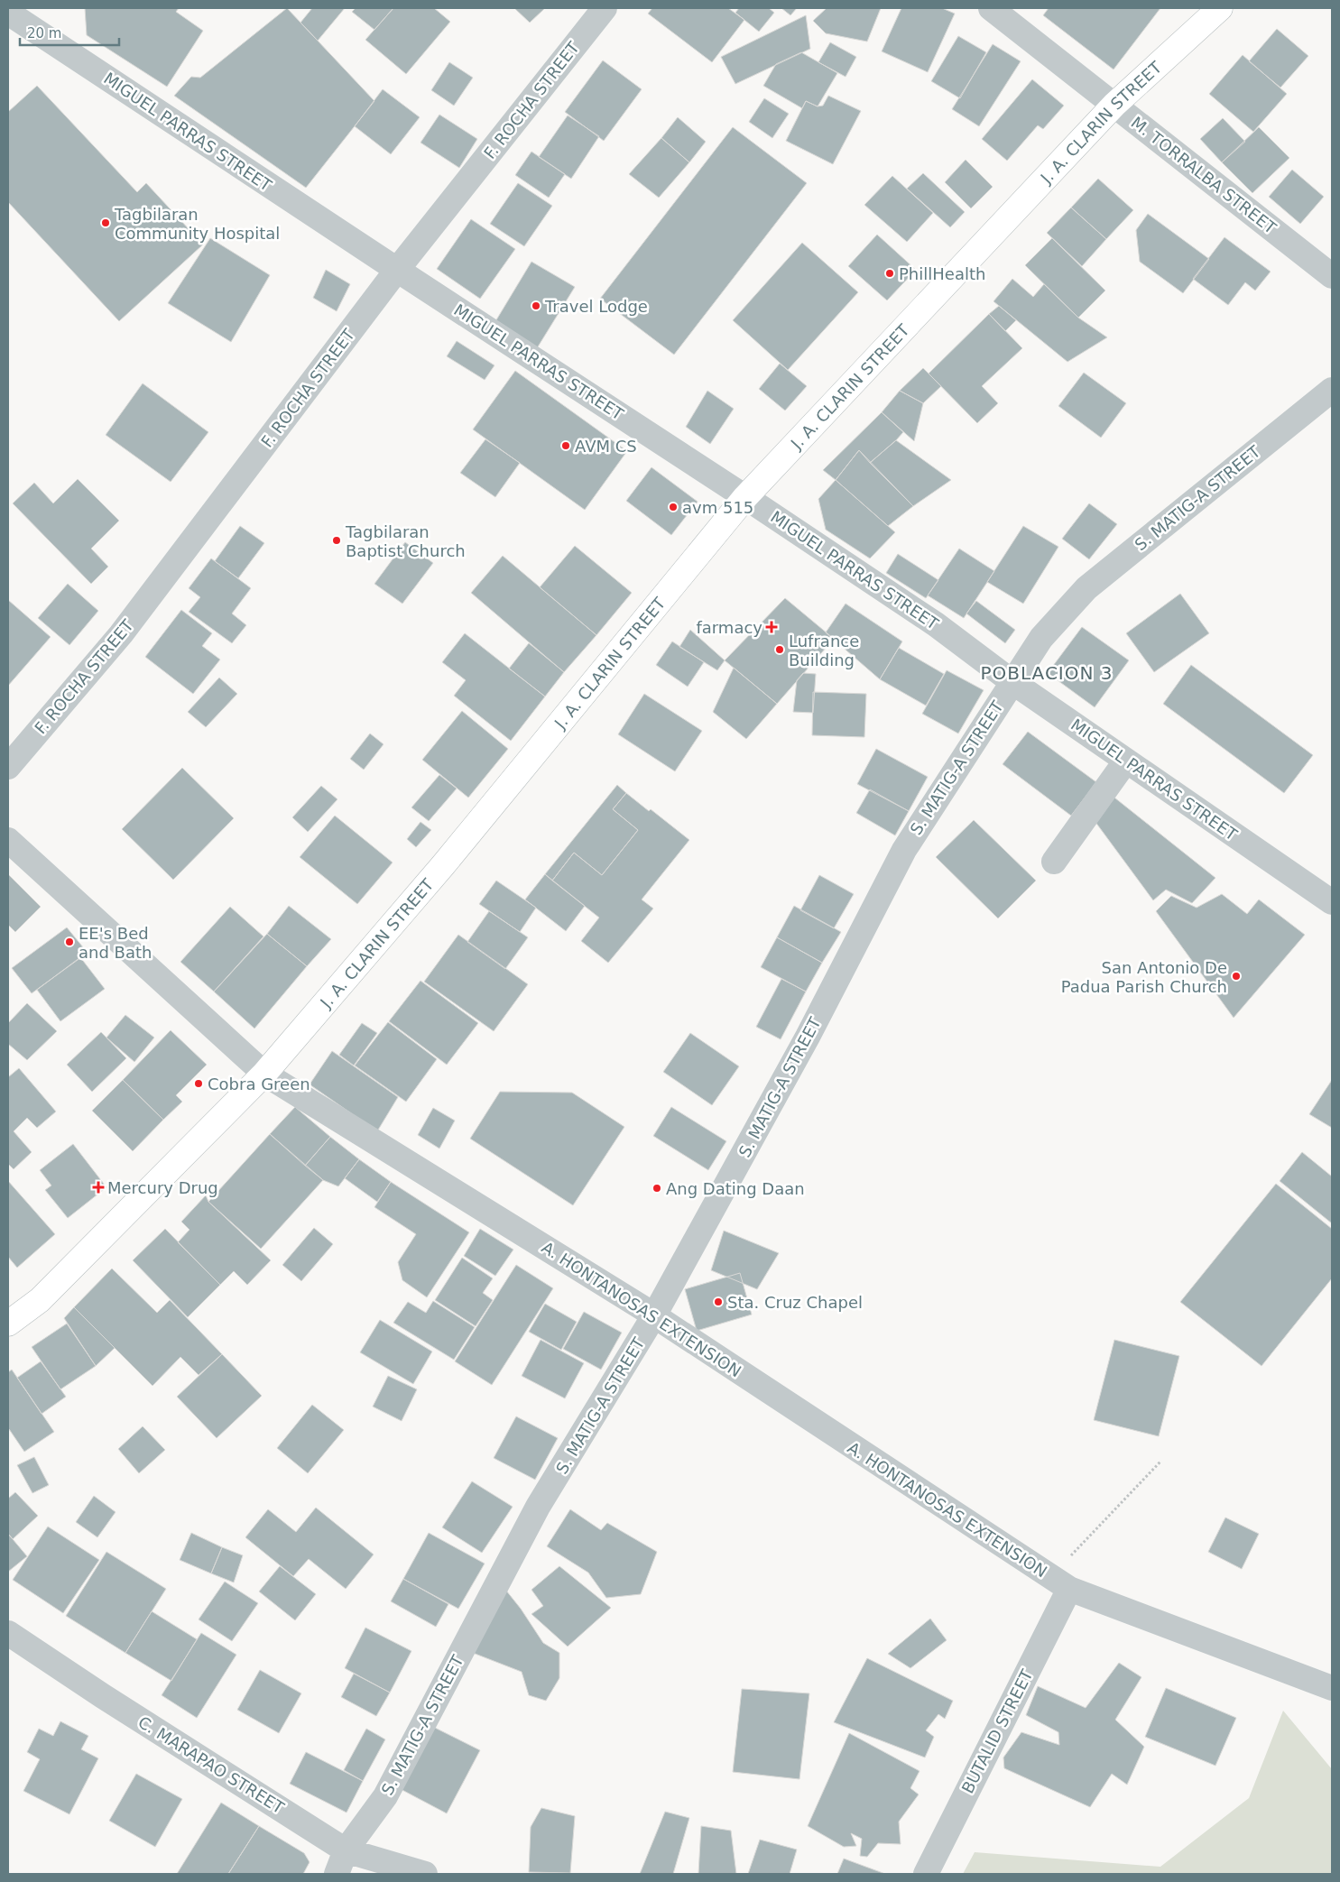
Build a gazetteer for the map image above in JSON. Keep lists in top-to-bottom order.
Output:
{
  "streets": {
    "main road": ["J. A. CLARIN STREET"],
    "street": [
      "F. ROCHA STREET",
      "MIGUEL PARRAS STREET",
      "M. TORRALBA STREET",
      "S. MATIG-A STREET",
      "A. HONTANOSAS EXTENSION",
      "BUTALID STREET",
      "C. MARAPAO STREET"
    ]
  },
  "crossings": [
    ["F. ROCHA STREET", "MIGUEL PARRAS STREET"],
    ["J. A. CLARIN STREET", "MIGUEL PARRAS STREET"],
    ["J. A. CLARIN STREET", "M. TORRALBA STREET"],
    ["J. A. CLARIN STREET", "A. HONTANOSAS EXTENSION"],
    ["MIGUEL PARRAS STREET", "S. MATIG-A STREET"],
    ["S. MATIG-A STREET", "A. HONTANOSAS EXTENSION"],
    ["S. MATIG-A STREET", "C. MARAPAO STREET"],
    ["A. HONTANOSAS EXTENSION", "BUTALID STREET"]
  ],
  "districts": ["POBLACION 3"],
  "places": {
    "other": [
      "Tagbilaran Community Hospital",
      "PhillHealth",
      "Travel Lodge",
      "AVM CS",
      "avm 515",
      "Tagbilaran Baptist Church",
      "Lufrance Building",
      "EE's Bed and Bath",
      "San Antonio De Padua Parish Church",
      "Cobra Green",
      "Ang Dating Daan",
      "Sta. Cruz Chapel"
    ],
    "health": ["farmacy", "Mercury Drug"]
  },
  "scale_bar": "20 m"
}
